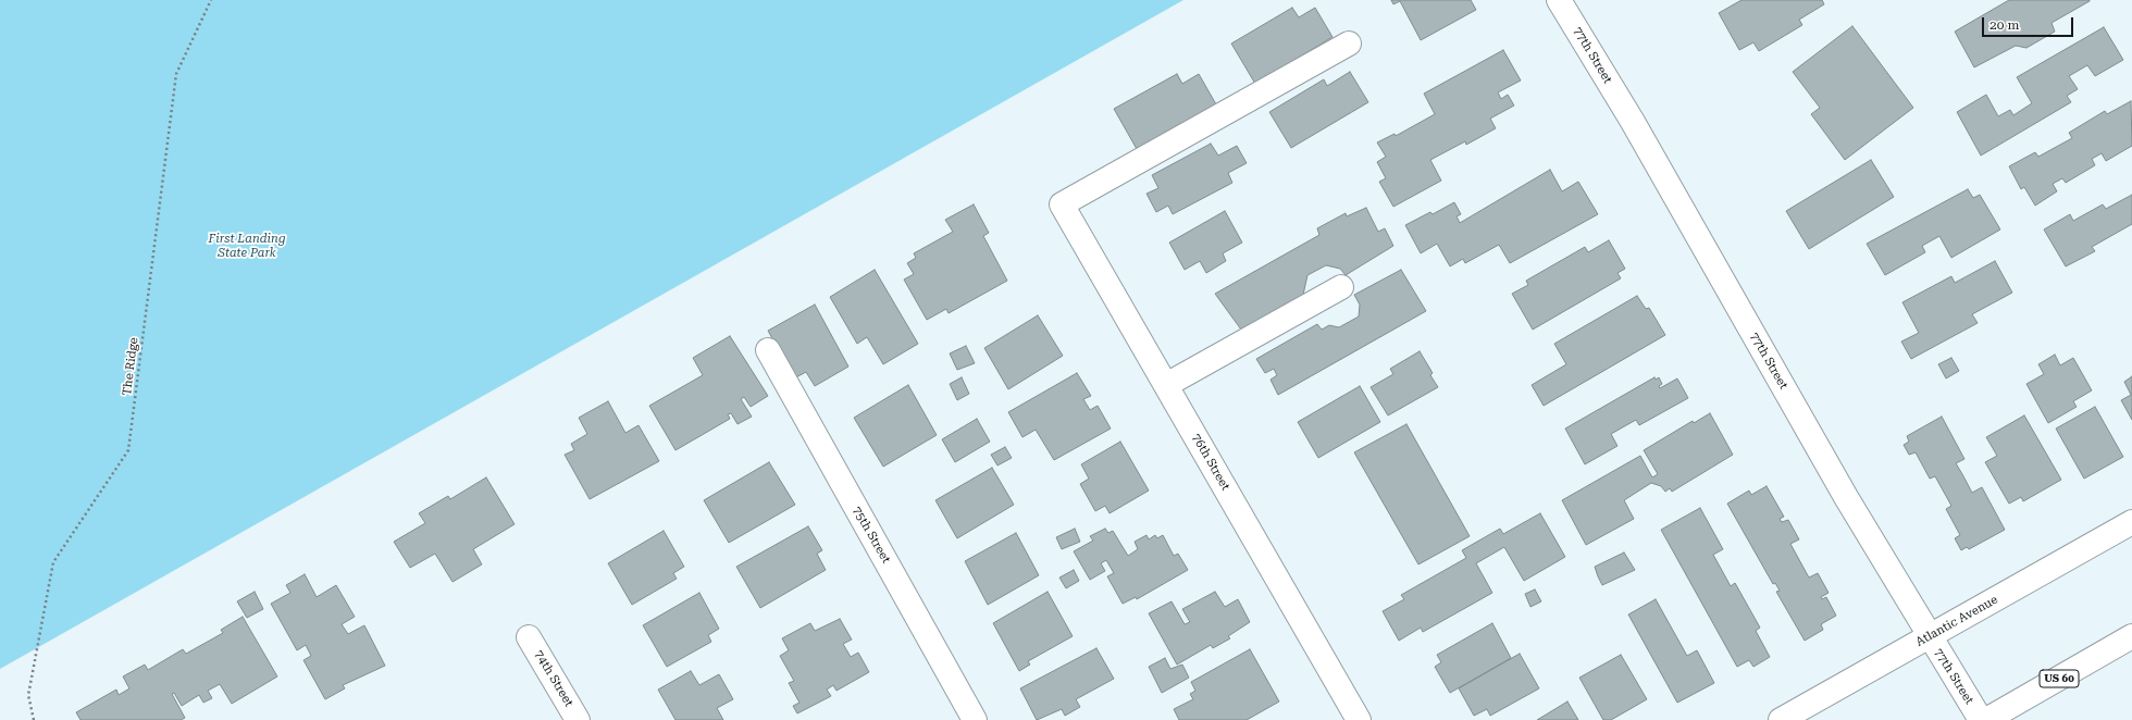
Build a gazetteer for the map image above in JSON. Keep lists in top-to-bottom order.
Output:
{
  "streets": {
    "main road": [
      "77th Street",
      "76th Street",
      "75th Street",
      "Atlantic Avenue",
      "74th Street",
      "US 60"
    ],
    "path": ["The Ridge"]
  },
  "crossings": [
    ["77th Street", "Atlantic Avenue"]
  ],
  "parks": ["First Landing State Park"],
  "scale_bar": "20 m"
}
